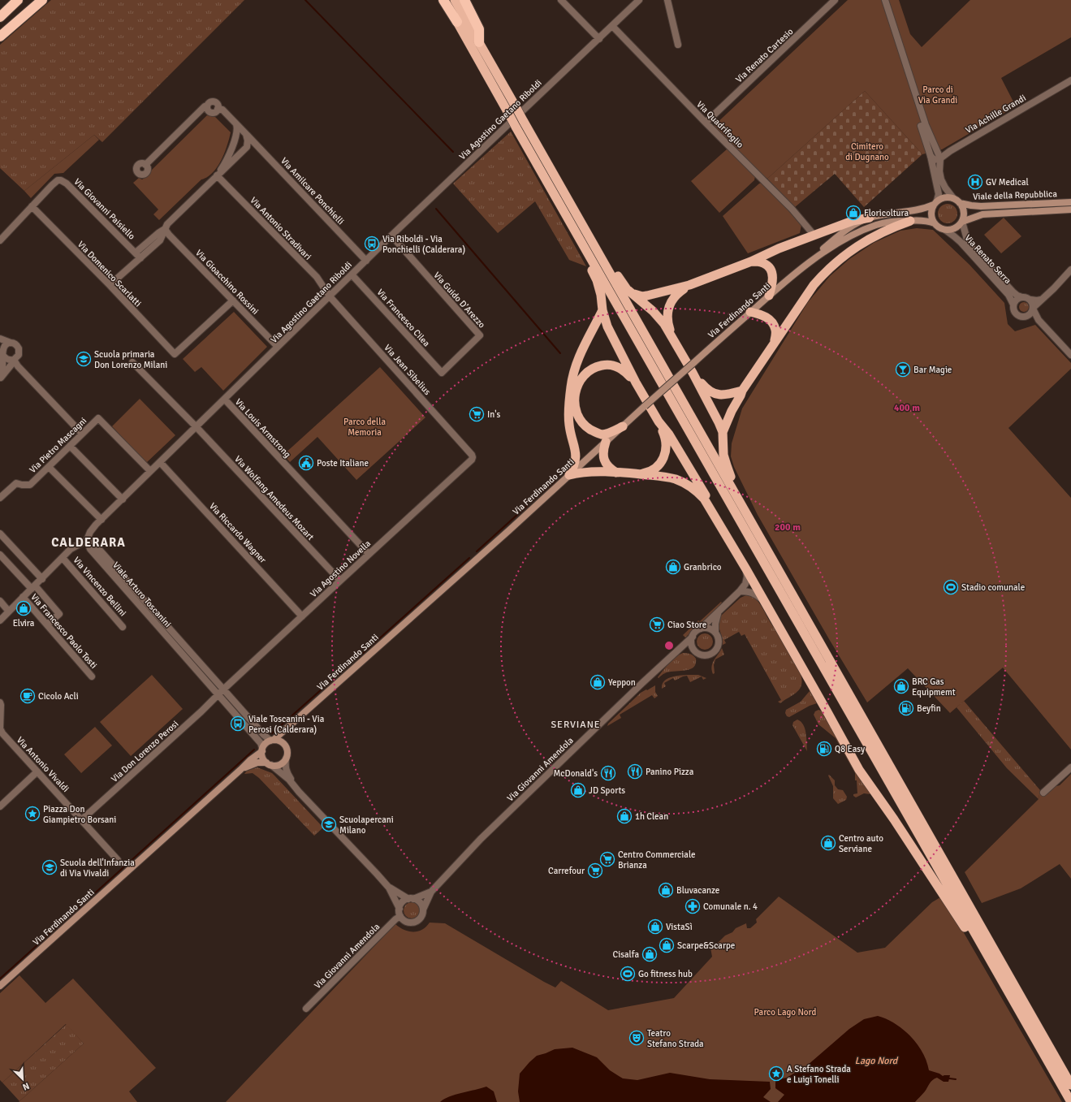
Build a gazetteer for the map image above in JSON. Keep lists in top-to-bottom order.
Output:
{
  "streets": {
    "main road": ["Viale della Repubblica", "Via Ferdinando Santi"],
    "street": [
      "Via Renato Cartesio",
      "Via Achille Grandi",
      "Via Agostino Gaetano Riboldi",
      "Via Quadrifoglio",
      "Via Amilcare Ponchielli",
      "Via Giovanni Paisiello",
      "Via Antonio Stradivari",
      "Via Renato Serra",
      "Via Domenico Scarlatti",
      "Via Gioacchino Rossini",
      "Via Guido D'Arezzo",
      "Via Francesco Cilea",
      "Via Jean Sibelius",
      "Via Louis Armstrong",
      "Via Pietro Mascagni",
      "Via Wolfang Amedeus Mozart",
      "Via Riccardo Wagner",
      "Via Agostino Novella",
      "Via Vincenzo Bellini",
      "Viale Arturo Toscanini",
      "Via Francesco Paolo Tosti",
      "Via Don Lorenzo Perosi",
      "Via Antonio Vivaldi",
      "Via Giovanni Amendola"
    ]
  },
  "crossings": [
    ["Via Renato Cartesio", "Via Quadrifoglio"],
    ["Via Agostino Gaetano Riboldi", "Via Quadrifoglio"],
    ["Via Agostino Gaetano Riboldi", "Via Amilcare Ponchielli"],
    ["Via Agostino Gaetano Riboldi", "Via Antonio Stradivari"],
    ["Via Agostino Gaetano Riboldi", "Via Gioacchino Rossini"],
    ["Via Agostino Gaetano Riboldi", "Via Guido D'Arezzo"],
    ["Via Agostino Gaetano Riboldi", "Via Francesco Cilea"],
    ["Via Agostino Gaetano Riboldi", "Via Jean Sibelius"],
    ["Via Agostino Gaetano Riboldi", "Via Louis Armstrong"],
    ["Via Agostino Gaetano Riboldi", "Via Pietro Mascagni"],
    ["Via Agostino Gaetano Riboldi", "Via Wolfang Amedeus Mozart"],
    ["Via Agostino Gaetano Riboldi", "Via Riccardo Wagner"],
    ["Via Agostino Gaetano Riboldi", "Via Vincenzo Bellini"],
    ["Via Agostino Gaetano Riboldi", "Viale Arturo Toscanini"],
    ["Via Agostino Gaetano Riboldi", "Via Francesco Paolo Tosti"],
    ["Viale della Repubblica", "Via Renato Serra"],
    ["Via Giovanni Paisiello", "Via Domenico Scarlatti"],
    ["Via Antonio Stradivari", "Via Jean Sibelius"],
    ["Via Domenico Scarlatti", "Via Gioacchino Rossini"],
    ["Via Guido D'Arezzo", "Via Francesco Cilea"],
    ["Via Ferdinando Santi", "Viale Arturo Toscanini"],
    ["Via Jean Sibelius", "Via Agostino Novella"],
    ["Via Louis Armstrong", "Via Agostino Novella"],
    ["Via Wolfang Amedeus Mozart", "Via Agostino Novella"],
    ["Via Riccardo Wagner", "Via Agostino Novella"],
    ["Via Agostino Novella", "Viale Arturo Toscanini"],
    ["Via Agostino Novella", "Via Don Lorenzo Perosi"],
    ["Viale Arturo Toscanini", "Via Don Lorenzo Perosi"],
    ["Via Don Lorenzo Perosi", "Via Antonio Vivaldi"]
  ],
  "districts": ["CALDERARA", "SERVIANE"],
  "water": ["Lago Nord"],
  "parks": [
    "Parco di Via Grandi",
    "Cimitero di Dugnano",
    "Parco della Memoria",
    "Parco Lago Nord"
  ],
  "places": {
    "hospital": ["GV Medical"],
    "shop": [
      "Floricoltura",
      "Granbrico",
      "Elvira",
      "Yeppon",
      "BRC Gas Equipmemt",
      "JD Sports",
      "1h Clean",
      "Centro auto Serviane",
      "Bluvacanze",
      "VistaSì",
      "Scarpe&Scarpe",
      "Cisalfa"
    ],
    "bus stop": ["Via Riboldi - Via Ponchielli (Calderara)", "Viale Toscanini - Via Perosi (Calderara)"],
    "school or university": ["Scuola primaria Don Lorenzo Milani", "Scuolapercani Milano", "Scuola dell'Infanzia di Via Vivaldi"],
    "bar": ["Bar Magie"],
    "supermarket": [
      "In's",
      "Ciao Store",
      "Centro Commerciale Brianza",
      "Carrefour"
    ],
    "public building": ["Poste Italiane"],
    "sports": ["Stadio comunale", "Go fitness hub"],
    "cafe": ["Cicolo Acli"],
    "fuel station": ["Beyfin", "Q8 Easy"],
    "restaurant": ["Panino Pizza", "McDonald's"],
    "place": ["Piazza Don Giampietro Borsani", "A Stefano Strada e Luigi Tonelli"],
    "pharmacy": ["Comunale n. 4"],
    "theatre": ["Teatro Stefano Strada"]
  },
  "north": "bottom right",
  "rings": ["400 m", "200 m"]
}
